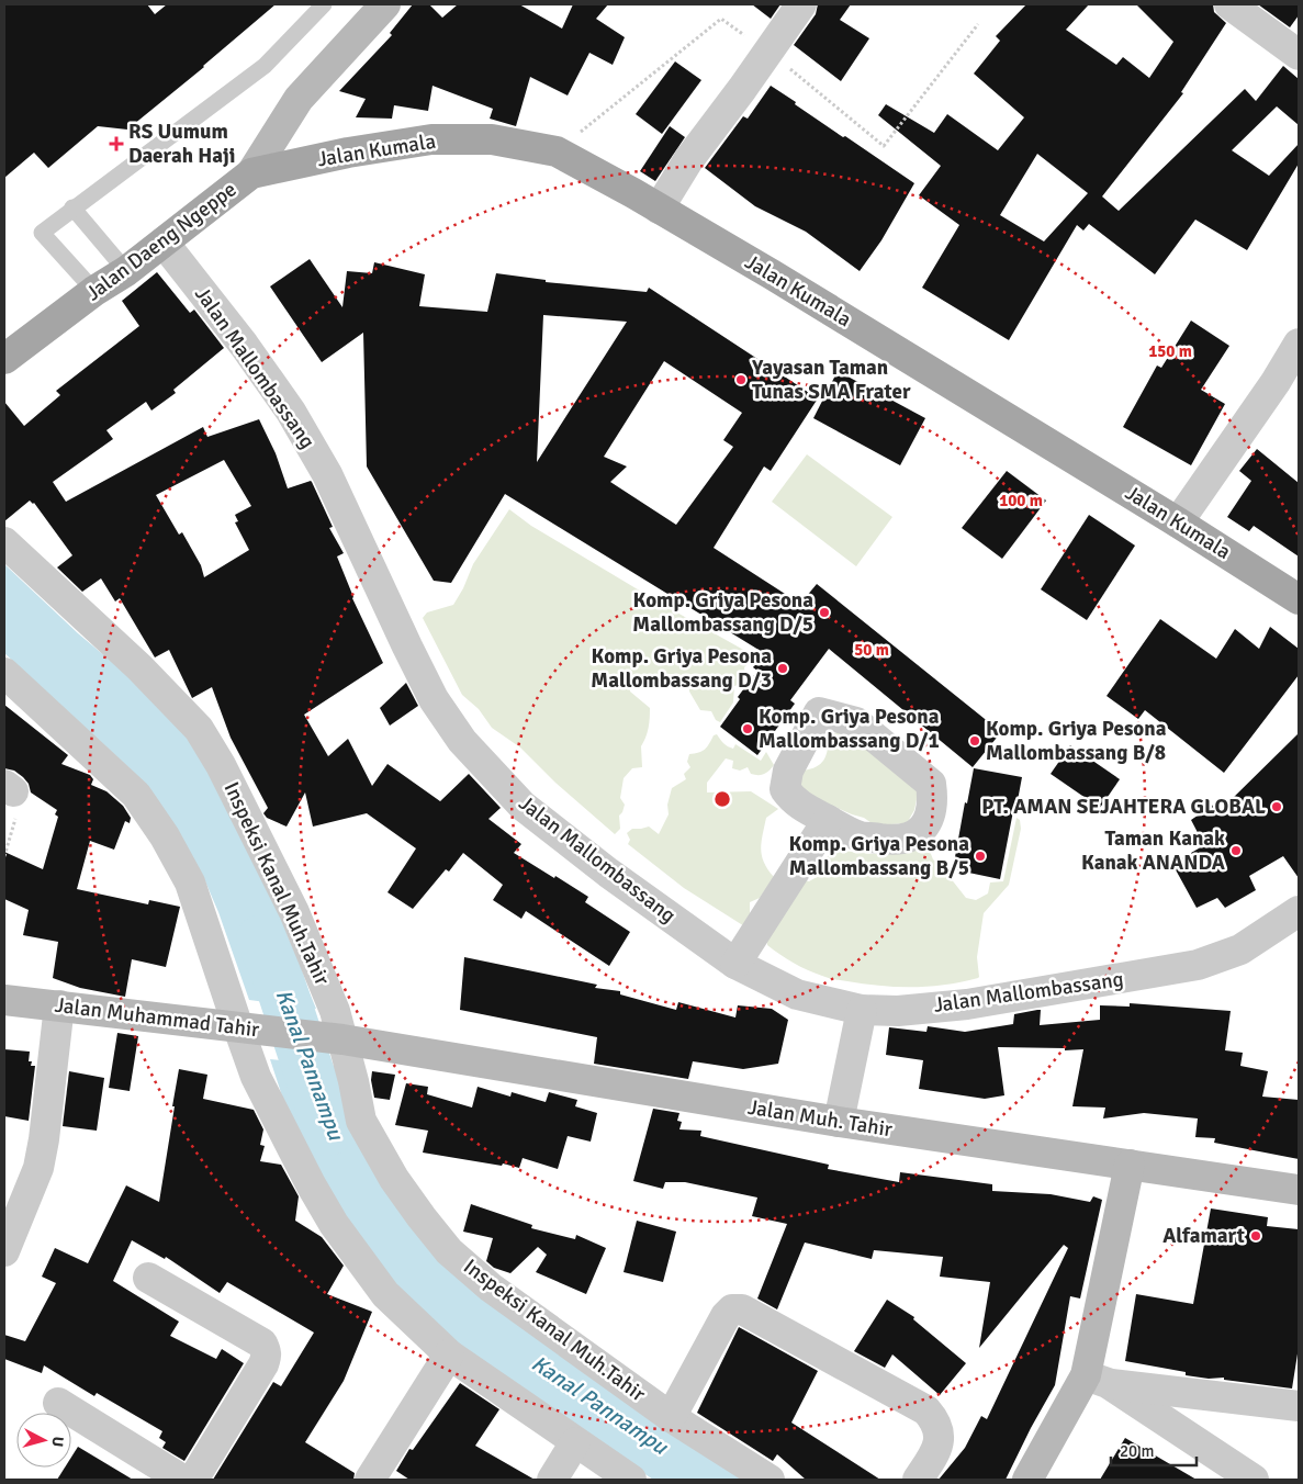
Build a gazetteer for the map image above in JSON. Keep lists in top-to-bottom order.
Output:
{
  "streets": {
    "main road": [
      "Jalan Kumala",
      "Jalan Daeng Ngeppe",
      "Jalan Muhammad Tahir",
      "Jalan Muh. Tahir"
    ],
    "street": ["Jalan Mallombassang", "Inspeksi Kanal Muh.Tahir"]
  },
  "crossings": [
    ["Jalan Kumala", "Jalan Daeng Ngeppe"],
    ["Jalan Daeng Ngeppe", "Jalan Mallombassang"],
    ["Inspeksi Kanal Muh.Tahir", "Jalan Muhammad Tahir"],
    ["Inspeksi Kanal Muh.Tahir", "Jalan Muh. Tahir"],
    ["Jalan Muhammad Tahir", "Jalan Muh. Tahir"]
  ],
  "water": ["Kanal Pannampu"],
  "places": {
    "health": ["RS Uumum Daerah Haji"],
    "other": [
      "Yayasan Taman Tunas SMA Frater",
      "Komp. Griya Pesona Mallombassang D/5",
      "Komp. Griya Pesona Mallombassang D/3",
      "Komp. Griya Pesona Mallombassang D/1",
      "Komp. Griya Pesona Mallombassang B/8",
      "PT. AMAN SEJAHTERA GLOBAL",
      "Taman Kanak Kanak ANANDA",
      "Komp. Griya Pesona Mallombassang B/5",
      "Alfamart"
    ]
  },
  "scale_bar": "20 m",
  "north": "right",
  "rings": ["150 m", "100 m", "50 m"]
}
